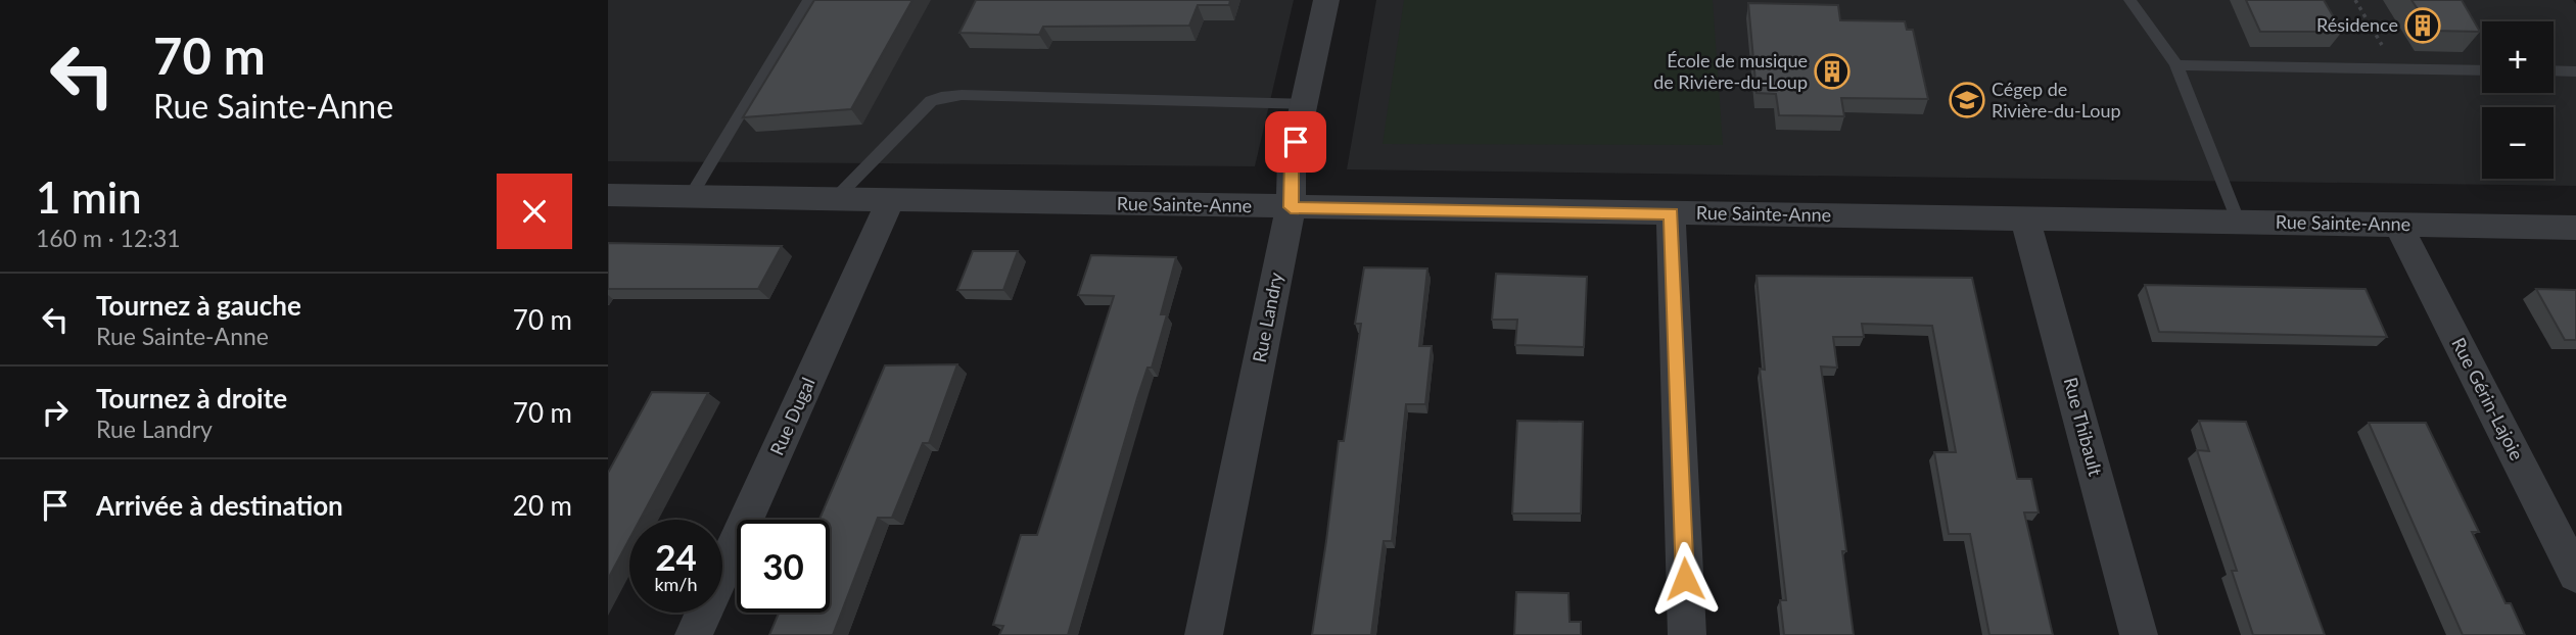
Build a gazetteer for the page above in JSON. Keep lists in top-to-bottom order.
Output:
{
  "streets": {
    "street": [
      "Rue Sainte-Anne",
      "Rue Landry",
      "Rue Gérin-Lajoie",
      "Rue Dugal",
      "Rue Thibault"
    ]
  },
  "crossings": [
    ["Rue Sainte-Anne", "Rue Landry"],
    ["Rue Sainte-Anne", "Rue Gérin-Lajoie"],
    ["Rue Sainte-Anne", "Rue Dugal"],
    ["Rue Sainte-Anne", "Rue Thibault"]
  ],
  "places": {
    "building": ["Résidence", "École de musique de Rivière-du-Loup"],
    "school or university": ["Cégep de Rivière-du-Loup"]
  },
  "page": {
    "turn": ["70 m", "Rue Sainte-Anne"],
    "map_buttons": ["+", "−"],
    "heading": ["1 min", "160 m · 12:31"],
    "list": [
      {
        "name": "Tournez à gauche",
        "note": "Rue Sainte-Anne",
        "value": "70 m"
      },
      {
        "name": "Tournez à droite",
        "note": "Rue Landry",
        "value": "70 m"
      },
      {
        "name": "Arrivée à destination",
        "value": "20 m"
      }
    ],
    "speed": "24 km/h",
    "limit": "30"
  }
}
